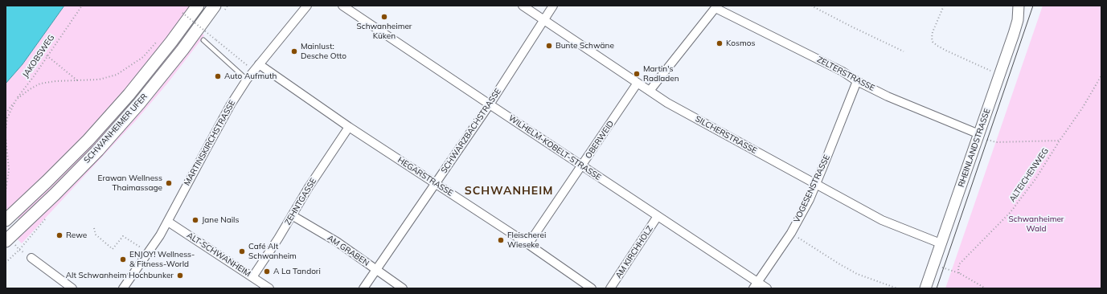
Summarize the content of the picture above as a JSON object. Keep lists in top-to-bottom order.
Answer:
{
  "streets": {
    "main road": ["SCHWANHEIMER UFER"],
    "street": [
      "ZELTERSTRASSE",
      "SCHWARZBACHSTRASSE",
      "SILCHERSTRASSE",
      "OBERWEID",
      "MARTINSKIRCHSTRASSE",
      "WILHELM-KOBELT-STRASSE",
      "RHEINLANDSTRASSE",
      "HEGARSTRASSE",
      "VOGESENSTRASSE",
      "ZEHNTGASSE",
      "AM GRABEN",
      "AM KIRCHHOLZ",
      "ALT-SCHWANHEIM"
    ],
    "path": ["JAKOBSWEG", "ALTEICHENWEG"]
  },
  "crossings": [
    ["ZELTERSTRASSE", "RHEINLANDSTRASSE"],
    ["ZELTERSTRASSE", "VOGESENSTRASSE"],
    ["SCHWARZBACHSTRASSE", "SILCHERSTRASSE"],
    ["SCHWARZBACHSTRASSE", "WILHELM-KOBELT-STRASSE"],
    ["SCHWARZBACHSTRASSE", "HEGARSTRASSE"],
    ["SCHWARZBACHSTRASSE", "AM GRABEN"],
    ["SILCHERSTRASSE", "OBERWEID"],
    ["SILCHERSTRASSE", "RHEINLANDSTRASSE"],
    ["SILCHERSTRASSE", "VOGESENSTRASSE"],
    ["OBERWEID", "WILHELM-KOBELT-STRASSE"],
    ["OBERWEID", "HEGARSTRASSE"],
    ["MARTINSKIRCHSTRASSE", "HEGARSTRASSE"],
    ["MARTINSKIRCHSTRASSE", "ALT-SCHWANHEIM"],
    ["WILHELM-KOBELT-STRASSE", "VOGESENSTRASSE"],
    ["WILHELM-KOBELT-STRASSE", "AM KIRCHHOLZ"],
    ["HEGARSTRASSE", "ZEHNTGASSE"],
    ["ZEHNTGASSE", "AM GRABEN"],
    ["ZEHNTGASSE", "ALT-SCHWANHEIM"]
  ],
  "districts": ["SCHWANHEIM"],
  "parks": ["Schwanheimer Wald"],
  "places": [
    "Schwanheimer Küken",
    "Kosmos",
    "Bunte Schwäne",
    "Mainlust: Desche Otto",
    "Martin's Radladen",
    "Auto Aufmuth",
    "Erawan Wellness Thaimassage",
    "Jane Nails",
    "Rewe",
    "Fleischerei Wieseke",
    "Café Alt Schwanheim",
    "ENJOY! Wellness- & Fitness-World",
    "A La Tandori",
    "Alt Schwanheim Hochbunker"
  ]
}
